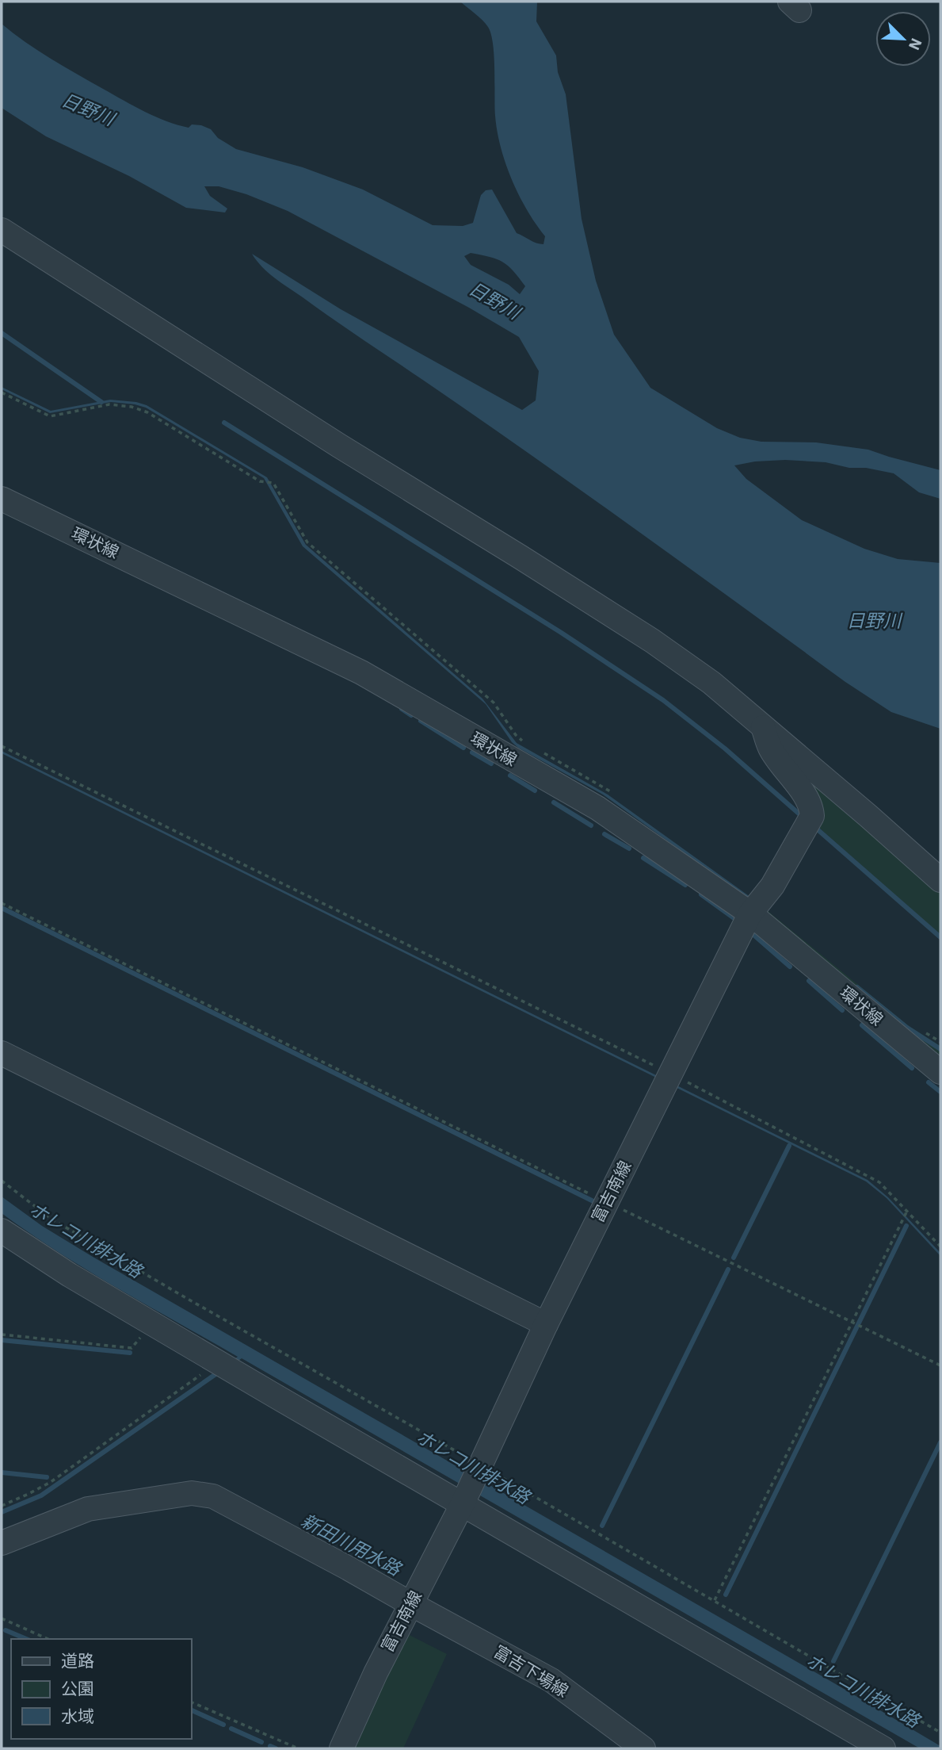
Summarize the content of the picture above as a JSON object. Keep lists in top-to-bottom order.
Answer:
{
  "streets": {
    "street": ["環状線", "富吉南線", "富吉下場線"]
  },
  "crossings": [
    ["環状線", "富吉南線"],
    ["富吉南線", "富吉下場線"]
  ],
  "water": ["日野川", "ホレコ川排水路", "新田川用水路"],
  "legend": ["道路", "公園", "水域"],
  "north": "bottom right"
}
